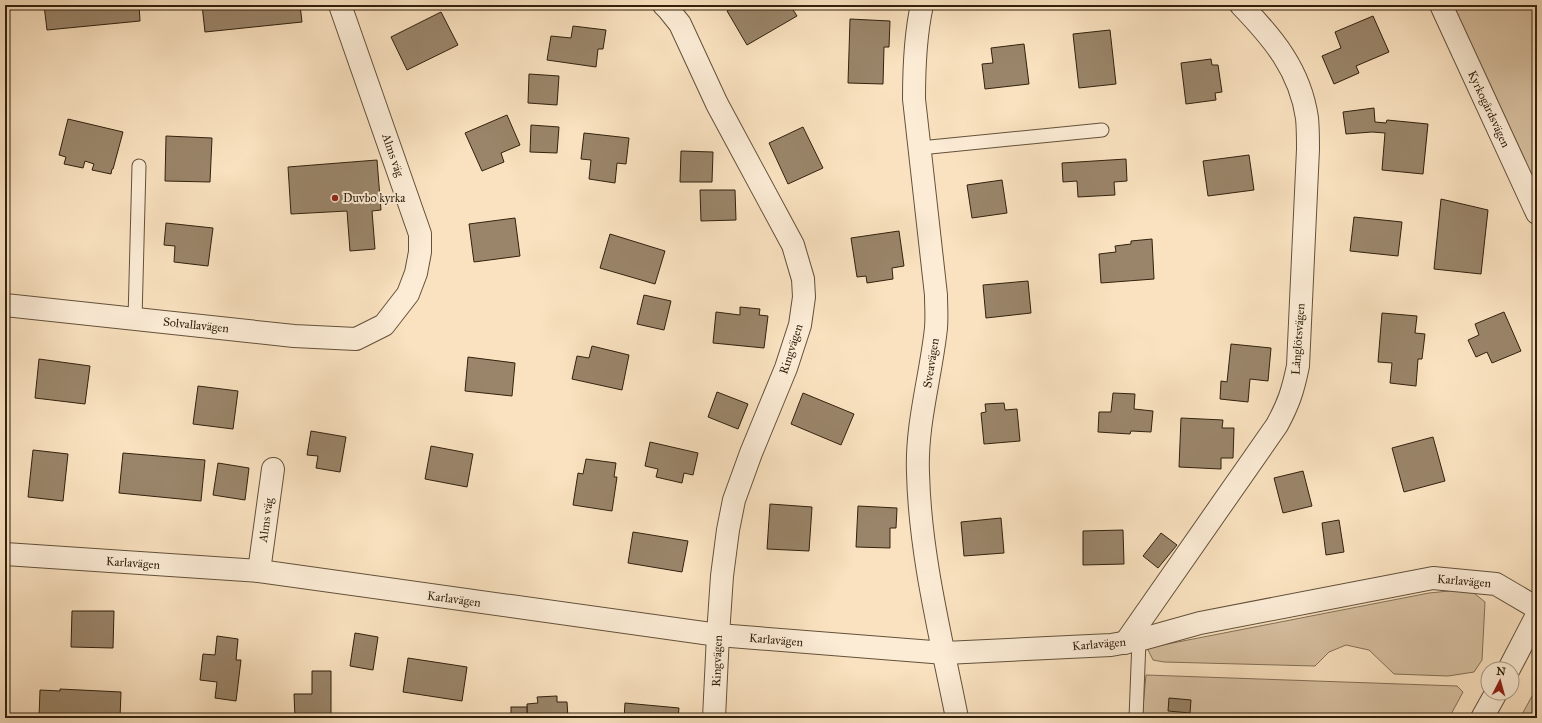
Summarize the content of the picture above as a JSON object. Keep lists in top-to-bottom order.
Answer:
{
  "streets": {
    "street": [
      "Kyrkogårdsvägen",
      "Alms väg",
      "Solvallavägen",
      "Långlötsvägen",
      "Ringvägen",
      "Sveavägen",
      "Karlavägen"
    ]
  },
  "crossings": [
    ["Alms väg", "Solvallavägen"],
    ["Alms väg", "Karlavägen"],
    ["Långlötsvägen", "Karlavägen"],
    ["Ringvägen", "Karlavägen"],
    ["Sveavägen", "Karlavägen"]
  ],
  "places": ["Duvbo kyrka"],
  "north": "top"
}
